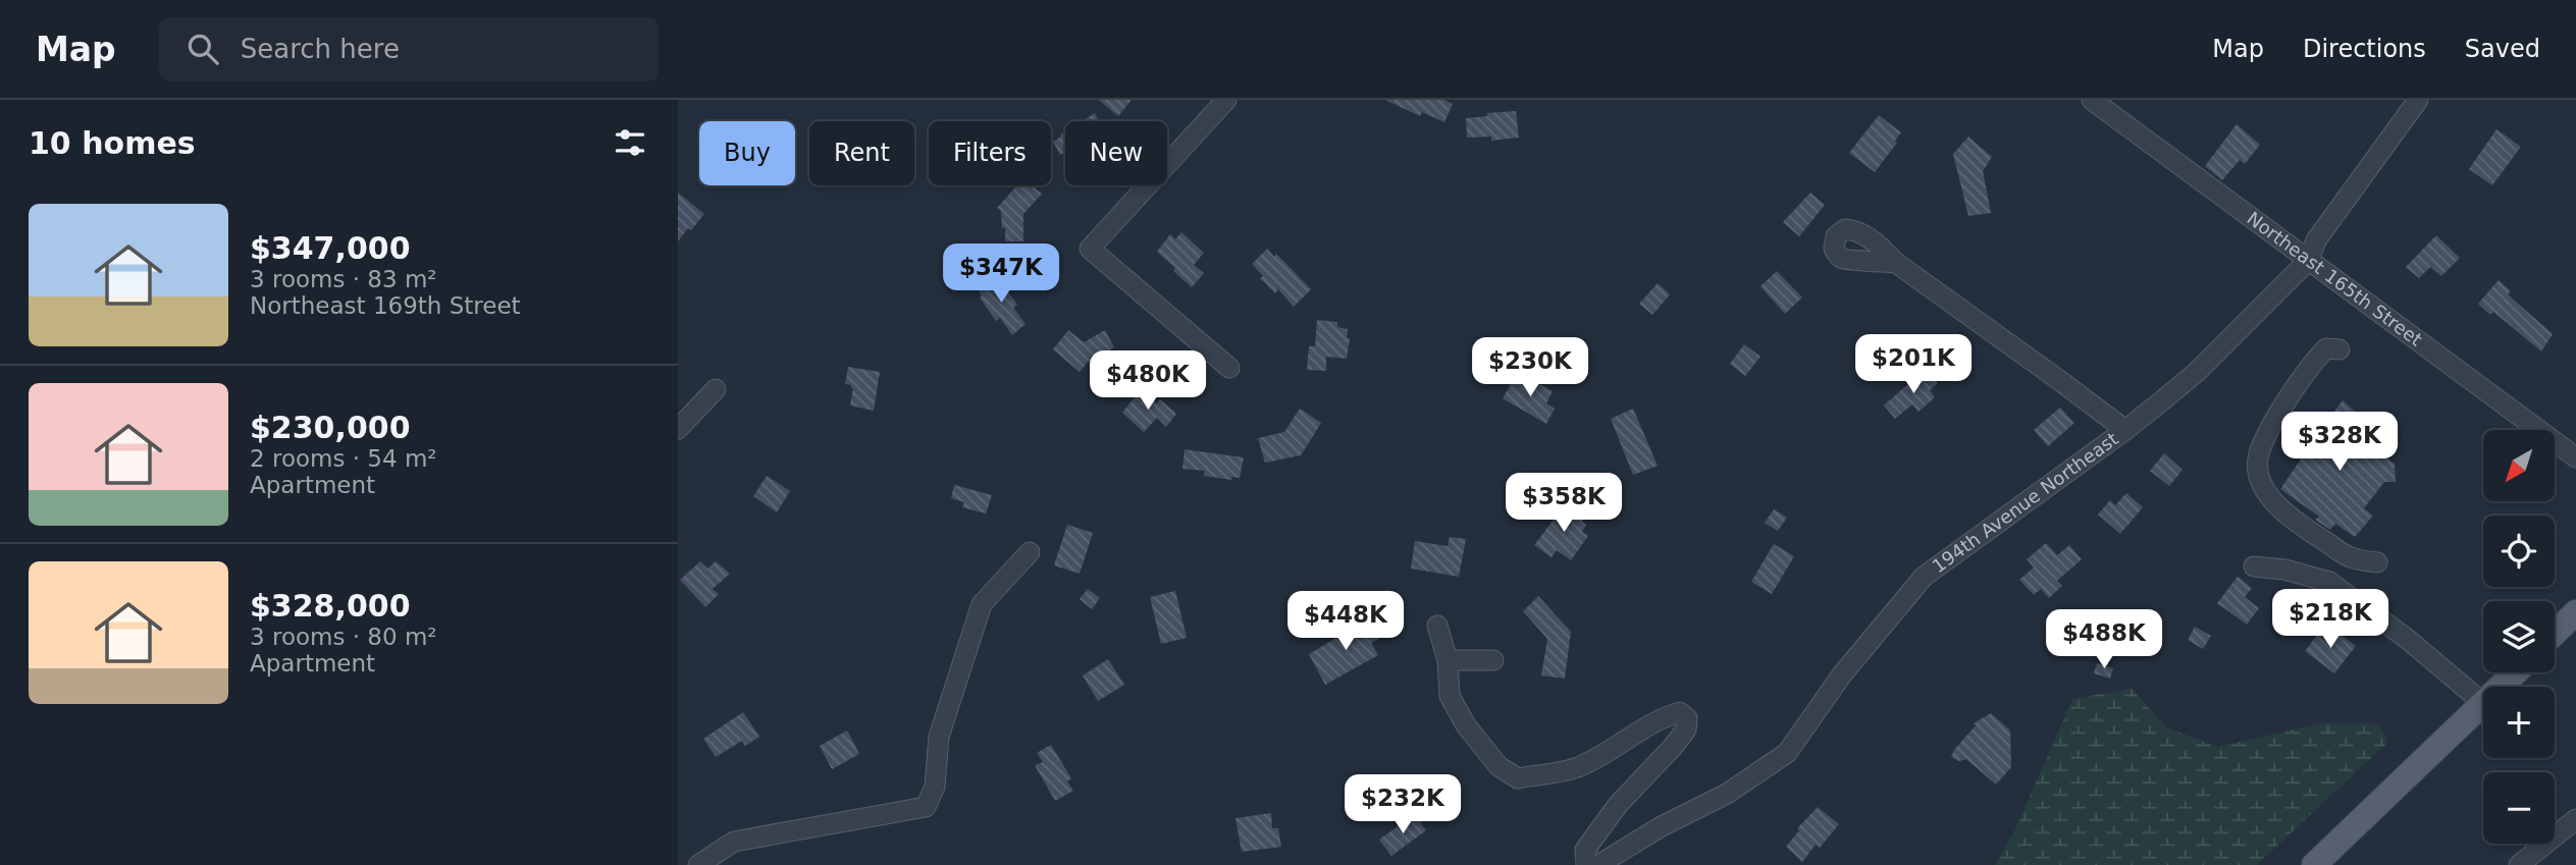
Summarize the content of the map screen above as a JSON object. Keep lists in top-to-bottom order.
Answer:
{
  "streets": {
    "street": ["Northeast 165th Street", "194th Avenue Northeast"]
  },
  "crossings": [
    ["Northeast 165th Street", "194th Avenue Northeast"]
  ],
  "north": "bottom left",
  "page": {
    "header": "Map",
    "search": "Search here",
    "nav": ["Map", "Directions", "Saved"],
    "heading": "10 homes",
    "chip": [
      "Buy",
      "Rent",
      "Filters",
      "New"
    ],
    "list": [
      {
        "name": "$347,000",
        "note": "3 rooms · 83 m² · Northeast 169th Street"
      },
      {
        "name": "$230,000",
        "note": "2 rooms · 54 m² · Apartment"
      },
      {
        "name": "$328,000",
        "note": "3 rooms · 80 m² · Apartment"
      }
    ],
    "price": [
      "$347K",
      "$201K",
      "$230K",
      "$480K",
      "$328K",
      "$358K",
      "$218K",
      "$448K",
      "$488K",
      "$232K"
    ],
    "map_buttons": ["+", "−"]
  }
}
